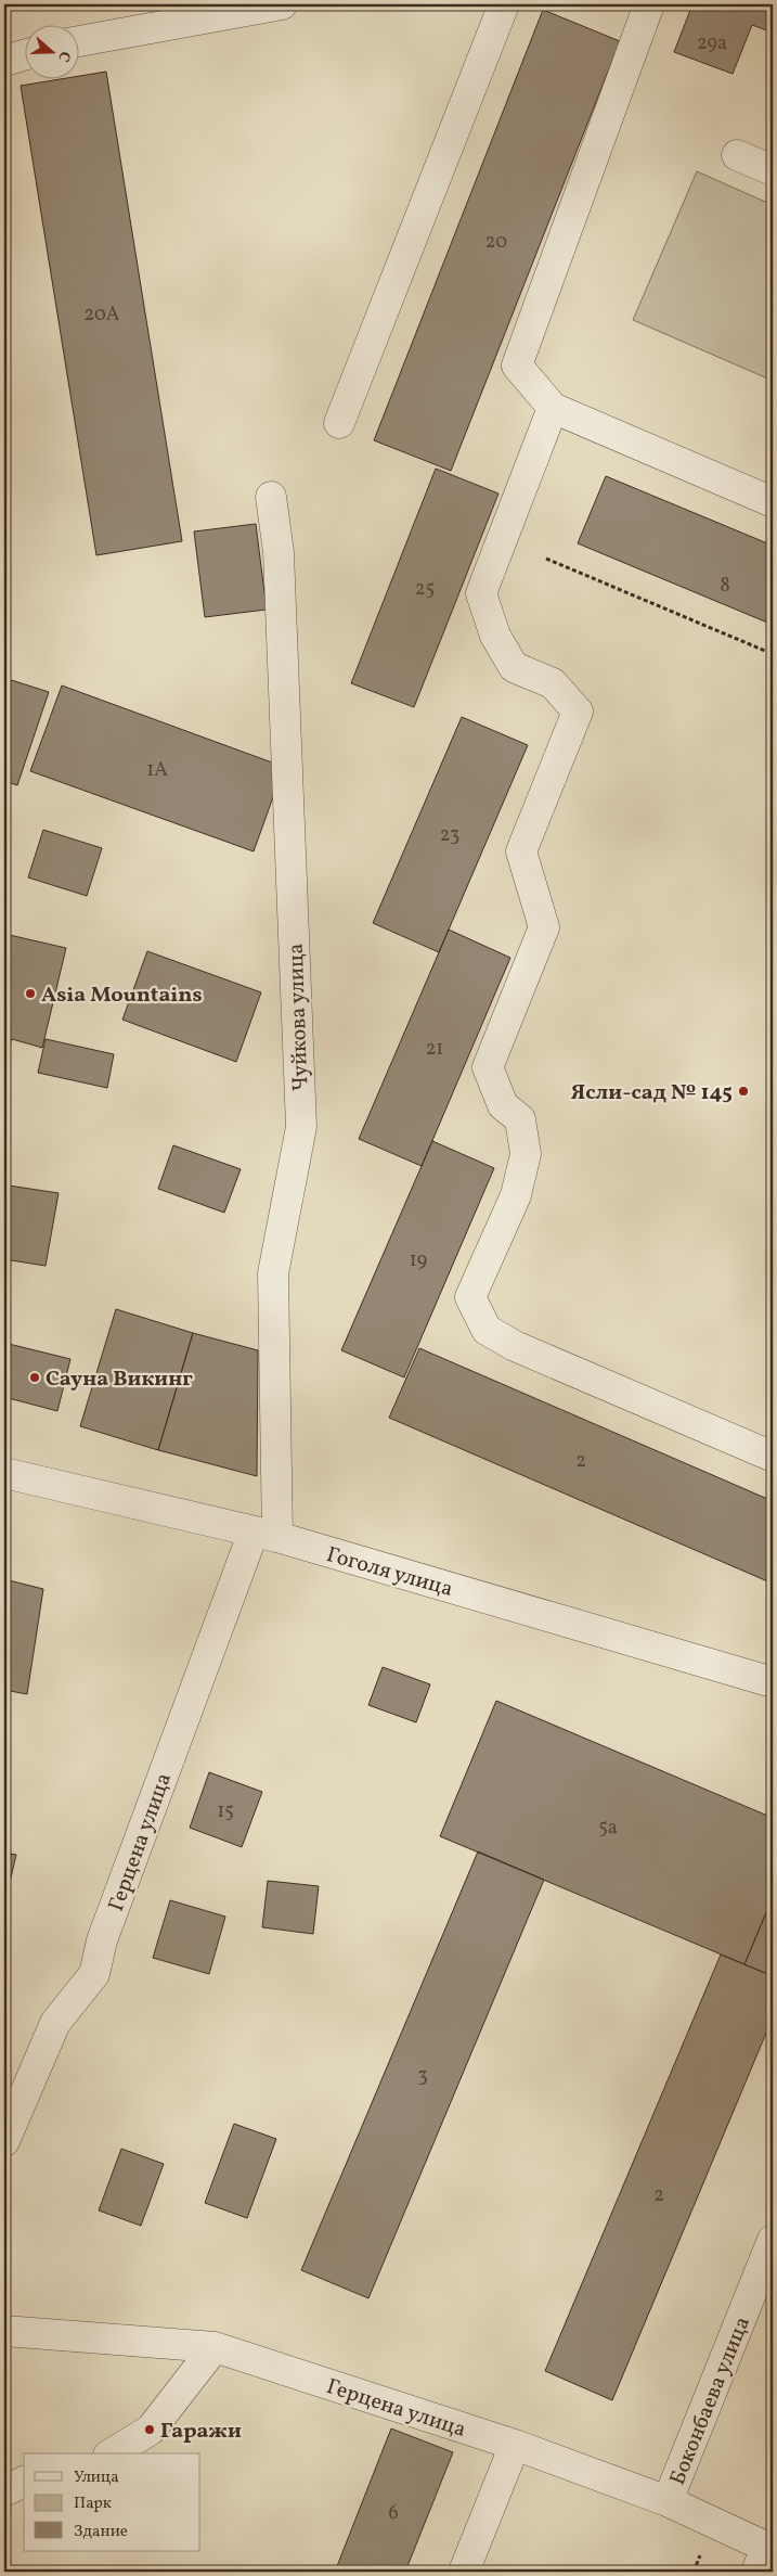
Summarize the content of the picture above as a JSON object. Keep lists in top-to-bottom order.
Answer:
{
  "streets": {
    "street": [
      "Чуйкова улица",
      "Гоголя улица",
      "Герцена улица",
      "Боконбаева улица"
    ]
  },
  "crossings": [
    ["Чуйкова улица", "Гоголя улица"],
    ["Чуйкова улица", "Герцена улица"],
    ["Гоголя улица", "Герцена улица"],
    ["Герцена улица", "Боконбаева улица"]
  ],
  "places": [
    "Asia Mountains",
    "Ясли-сад № 145",
    "Сауна Викинг",
    "Гаражи"
  ],
  "house_numbers": [
    "29а",
    "20",
    "20А",
    "8",
    "25",
    "1А",
    "23",
    "21",
    "19",
    "2",
    "15",
    "5а",
    "3",
    "2",
    "6"
  ],
  "legend": ["Улица", "Парк", "Здание"],
  "north": "right"
}
